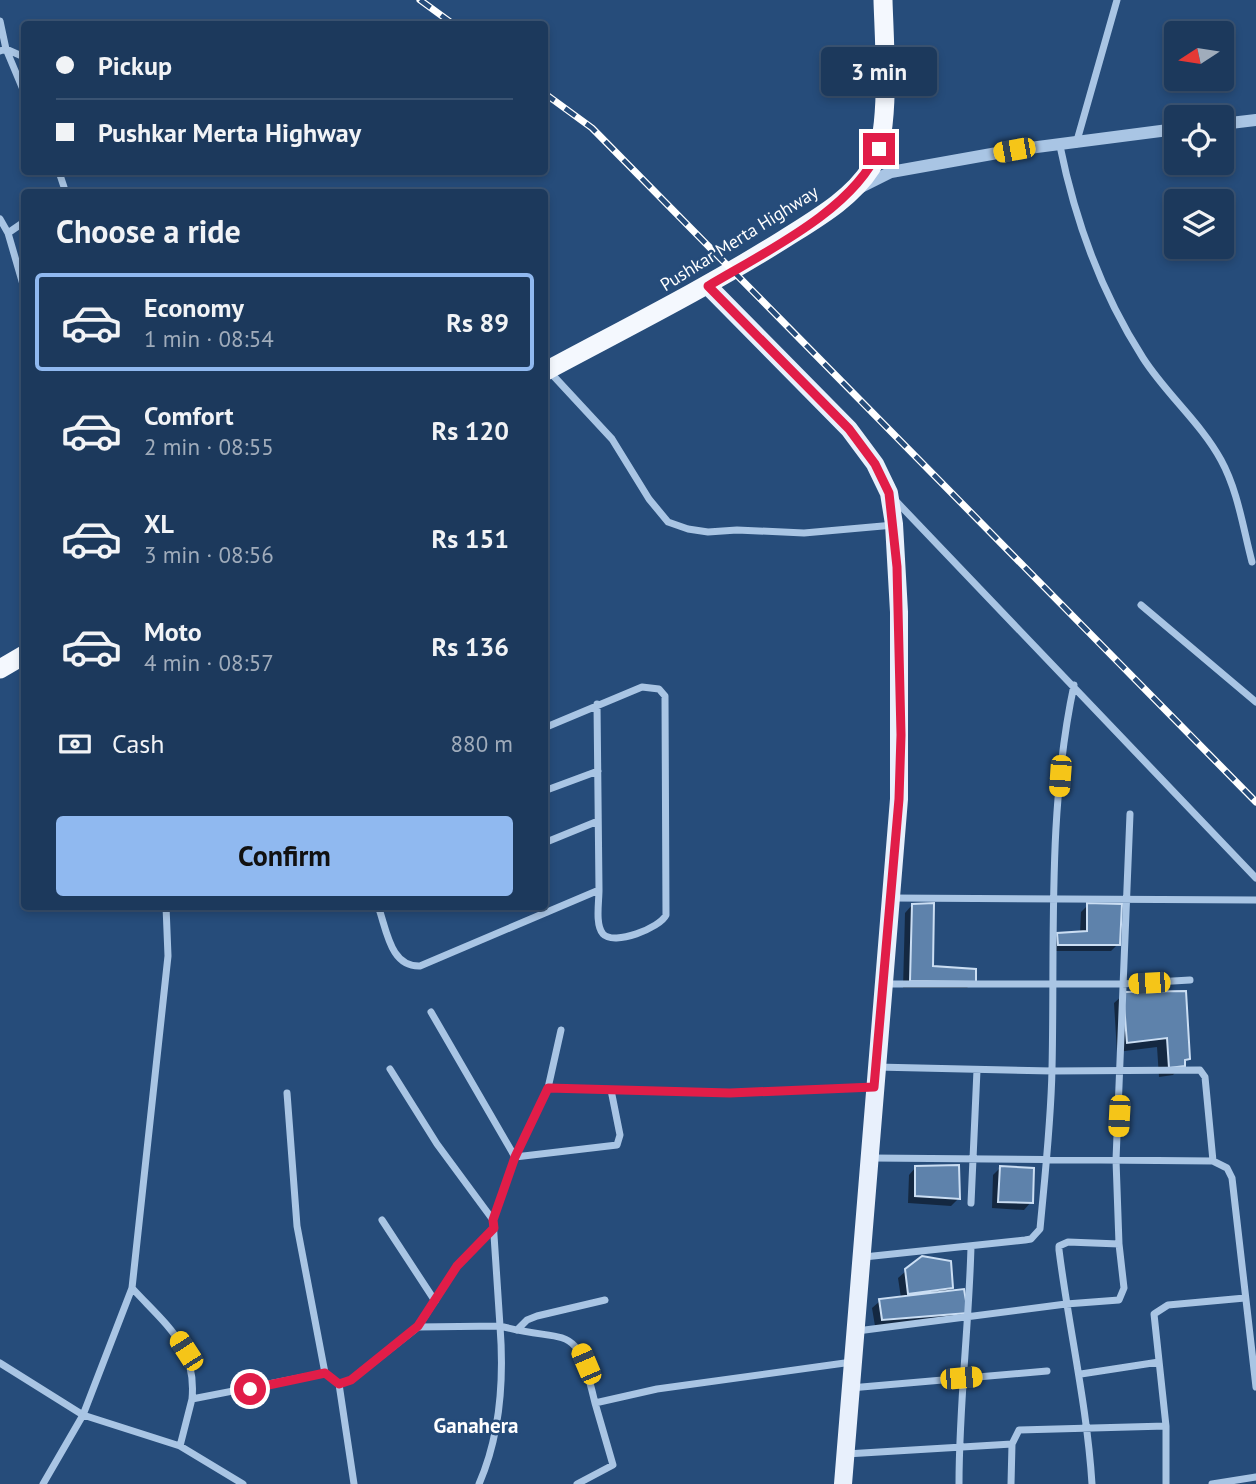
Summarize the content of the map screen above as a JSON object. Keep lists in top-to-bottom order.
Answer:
{
  "streets": {
    "highway": ["Pushkar Merta Highway"]
  },
  "districts": ["Ganahera"],
  "north": "left",
  "page": {
    "banner": ["Pickup", "Pushkar Merta Highway"],
    "bubble": "3 min",
    "heading": "Choose a ride",
    "list": [
      {
        "name": "Economy",
        "note": "1 min · 08:54",
        "value": "Rs 89"
      },
      {
        "name": "Comfort",
        "note": "2 min · 08:55",
        "value": "Rs 120"
      },
      {
        "name": "XL",
        "note": "3 min · 08:56",
        "value": "Rs 151"
      },
      {
        "name": "Moto",
        "note": "4 min · 08:57",
        "value": "Rs 136"
      }
    ],
    "pay": ["Cash", "880 m"],
    "buttons": "Confirm"
  }
}
